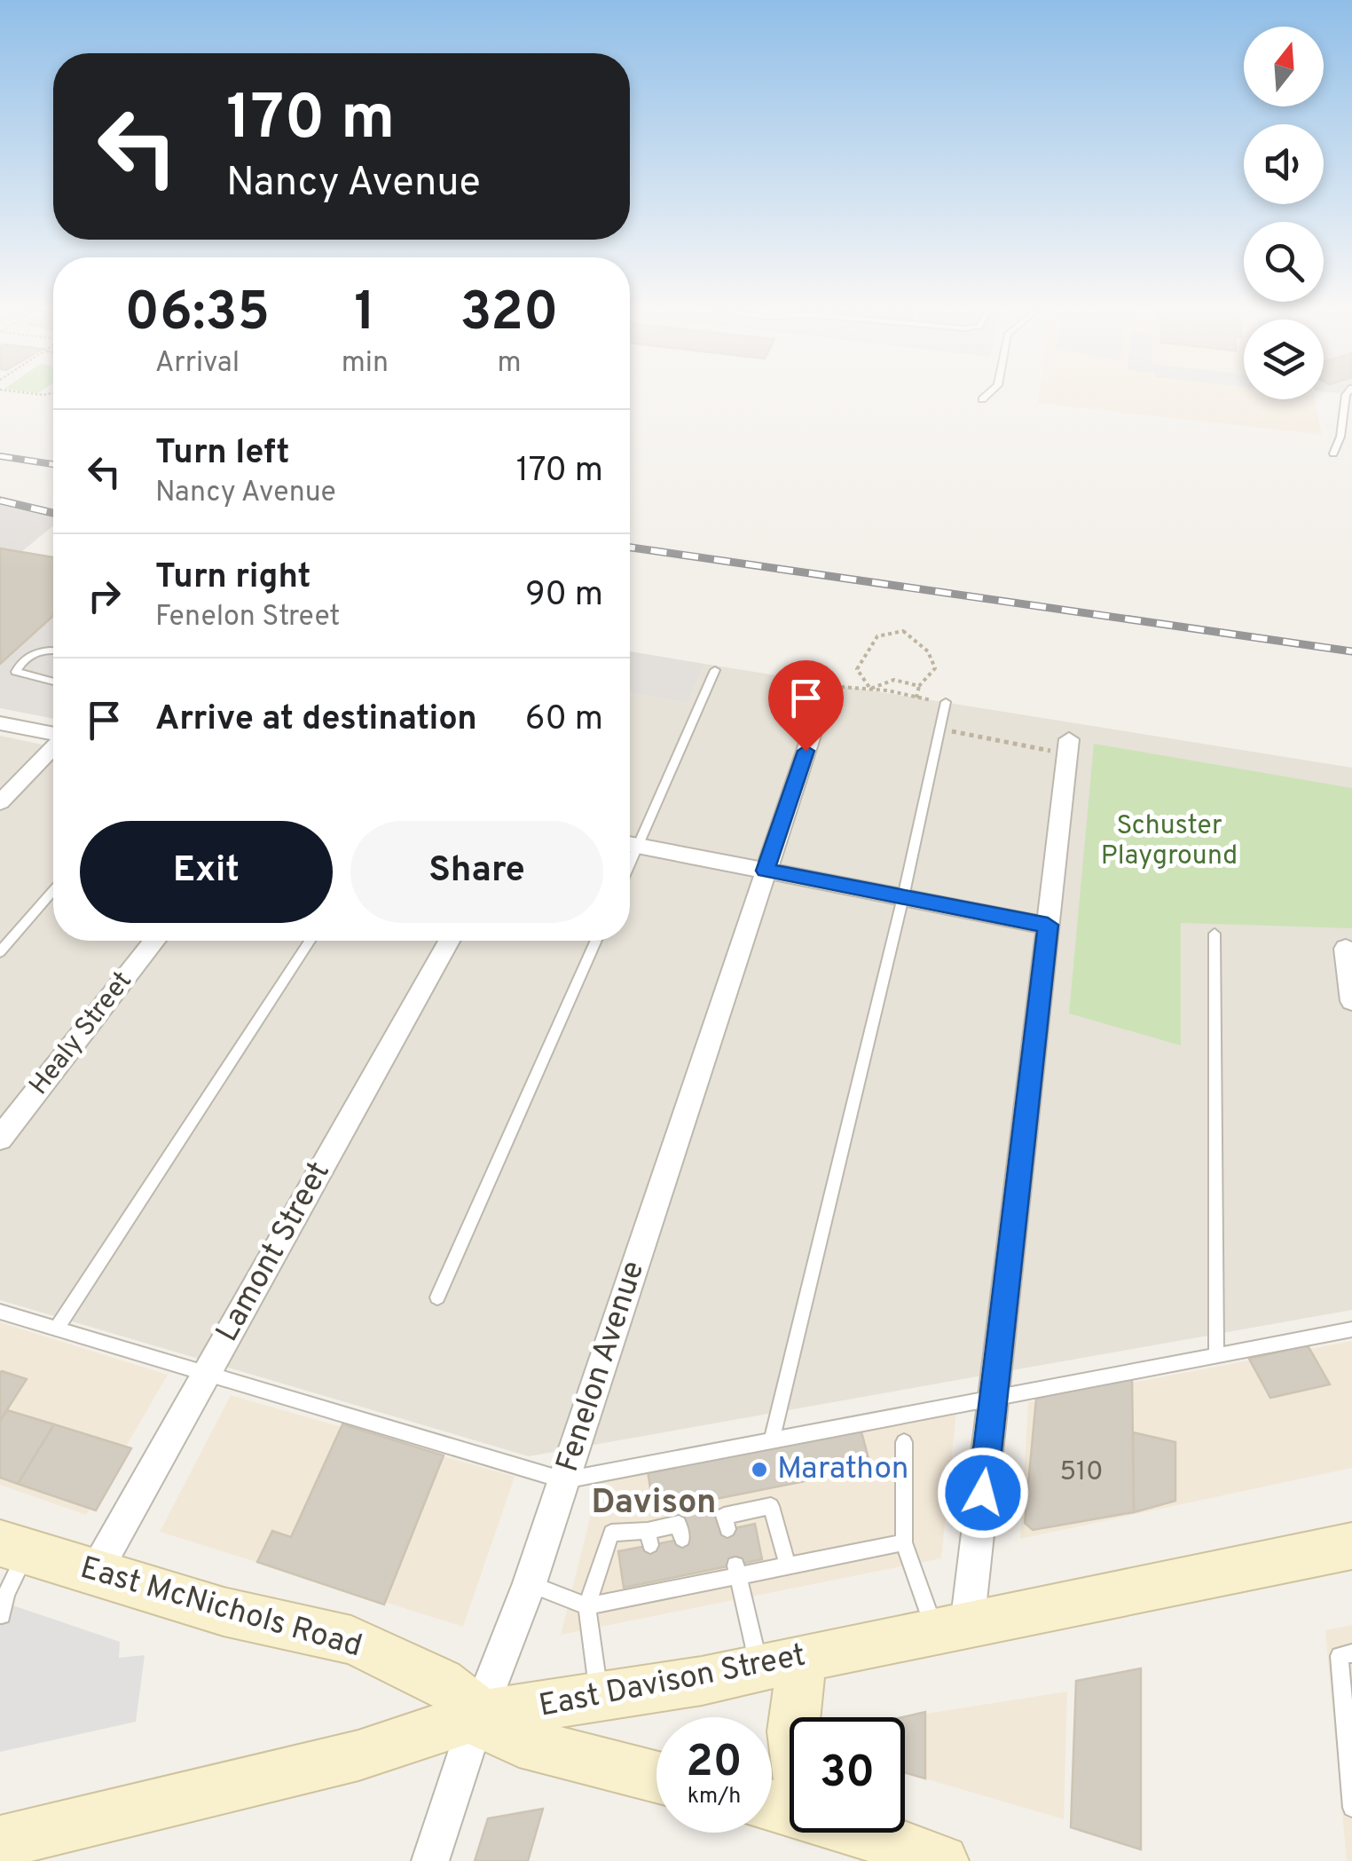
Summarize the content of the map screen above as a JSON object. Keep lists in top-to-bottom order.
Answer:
{
  "streets": {
    "main road": ["East McNichols Road", "East Davison Street"],
    "street": ["Healy Street", "Lamont Street", "Fenelon Avenue"]
  },
  "crossings": [
    ["Lamont Street", "East McNichols Road"],
    ["Fenelon Avenue", "East McNichols Road"],
    ["Fenelon Avenue", "East Davison Street"],
    ["East McNichols Road", "East Davison Street"]
  ],
  "districts": ["Davison"],
  "parks": ["Schuster Playground"],
  "places": ["Marathon"],
  "house_numbers": ["510"],
  "north": "top",
  "page": {
    "turn": ["170 m", "Nancy Avenue"],
    "eta": [
      "06:35",
      "Arrival",
      "1",
      "min",
      "320",
      "m"
    ],
    "list": [
      {
        "name": "Turn left",
        "note": "Nancy Avenue",
        "value": "170 m"
      },
      {
        "name": "Turn right",
        "note": "Fenelon Street",
        "value": "90 m"
      },
      {
        "name": "Arrive at destination",
        "value": "60 m"
      }
    ],
    "buttons": ["Exit", "Share"],
    "speed": "20 km/h",
    "limit": "30"
  }
}
